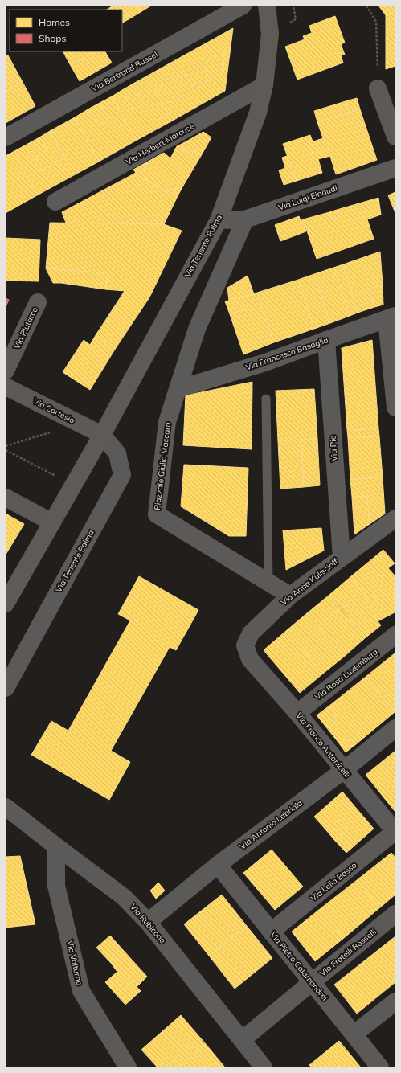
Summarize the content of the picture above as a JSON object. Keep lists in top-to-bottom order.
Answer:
{
  "streets": {
    "main road": ["Via Tenente Palma"],
    "street": [
      "Via Bertrand Russel",
      "Via Herbert Marcuse",
      "Via Luigi Einaudi",
      "Via Plutarco",
      "Via Francesco Basaglia",
      "Via Cartesio",
      "Via Pie",
      "Piazzale Giulio Maccaro",
      "Via Anna Kuliscioff",
      "Via Rosa Luxemburg",
      "Via Franco Antonicelli",
      "Via Antonio Labriola",
      "Via Lelio Basso",
      "Via Rubicone",
      "Via Fratelli Rosselli",
      "Via Volturno",
      "Via Pietro Calamandrei"
    ]
  },
  "crossings": [
    ["Via Herbert Marcuse", "Via Tenente Palma"],
    ["Via Luigi Einaudi", "Via Tenente Palma"],
    ["Via Luigi Einaudi", "Piazzale Giulio Maccaro"],
    ["Via Tenente Palma", "Via Cartesio"],
    ["Via Francesco Basaglia", "Via Pie"],
    ["Via Francesco Basaglia", "Piazzale Giulio Maccaro"],
    ["Via Pie", "Via Anna Kuliscioff"],
    ["Piazzale Giulio Maccaro", "Via Anna Kuliscioff"],
    ["Via Anna Kuliscioff", "Via Franco Antonicelli"],
    ["Via Rosa Luxemburg", "Via Franco Antonicelli"],
    ["Via Franco Antonicelli", "Via Antonio Labriola"],
    ["Via Franco Antonicelli", "Via Lelio Basso"],
    ["Via Antonio Labriola", "Via Rubicone"],
    ["Via Antonio Labriola", "Via Pietro Calamandrei"],
    ["Via Lelio Basso", "Via Pietro Calamandrei"],
    ["Via Rubicone", "Via Fratelli Rosselli"],
    ["Via Rubicone", "Via Volturno"],
    ["Via Fratelli Rosselli", "Via Pietro Calamandrei"]
  ],
  "legend": ["Homes", "Shops"]
}
